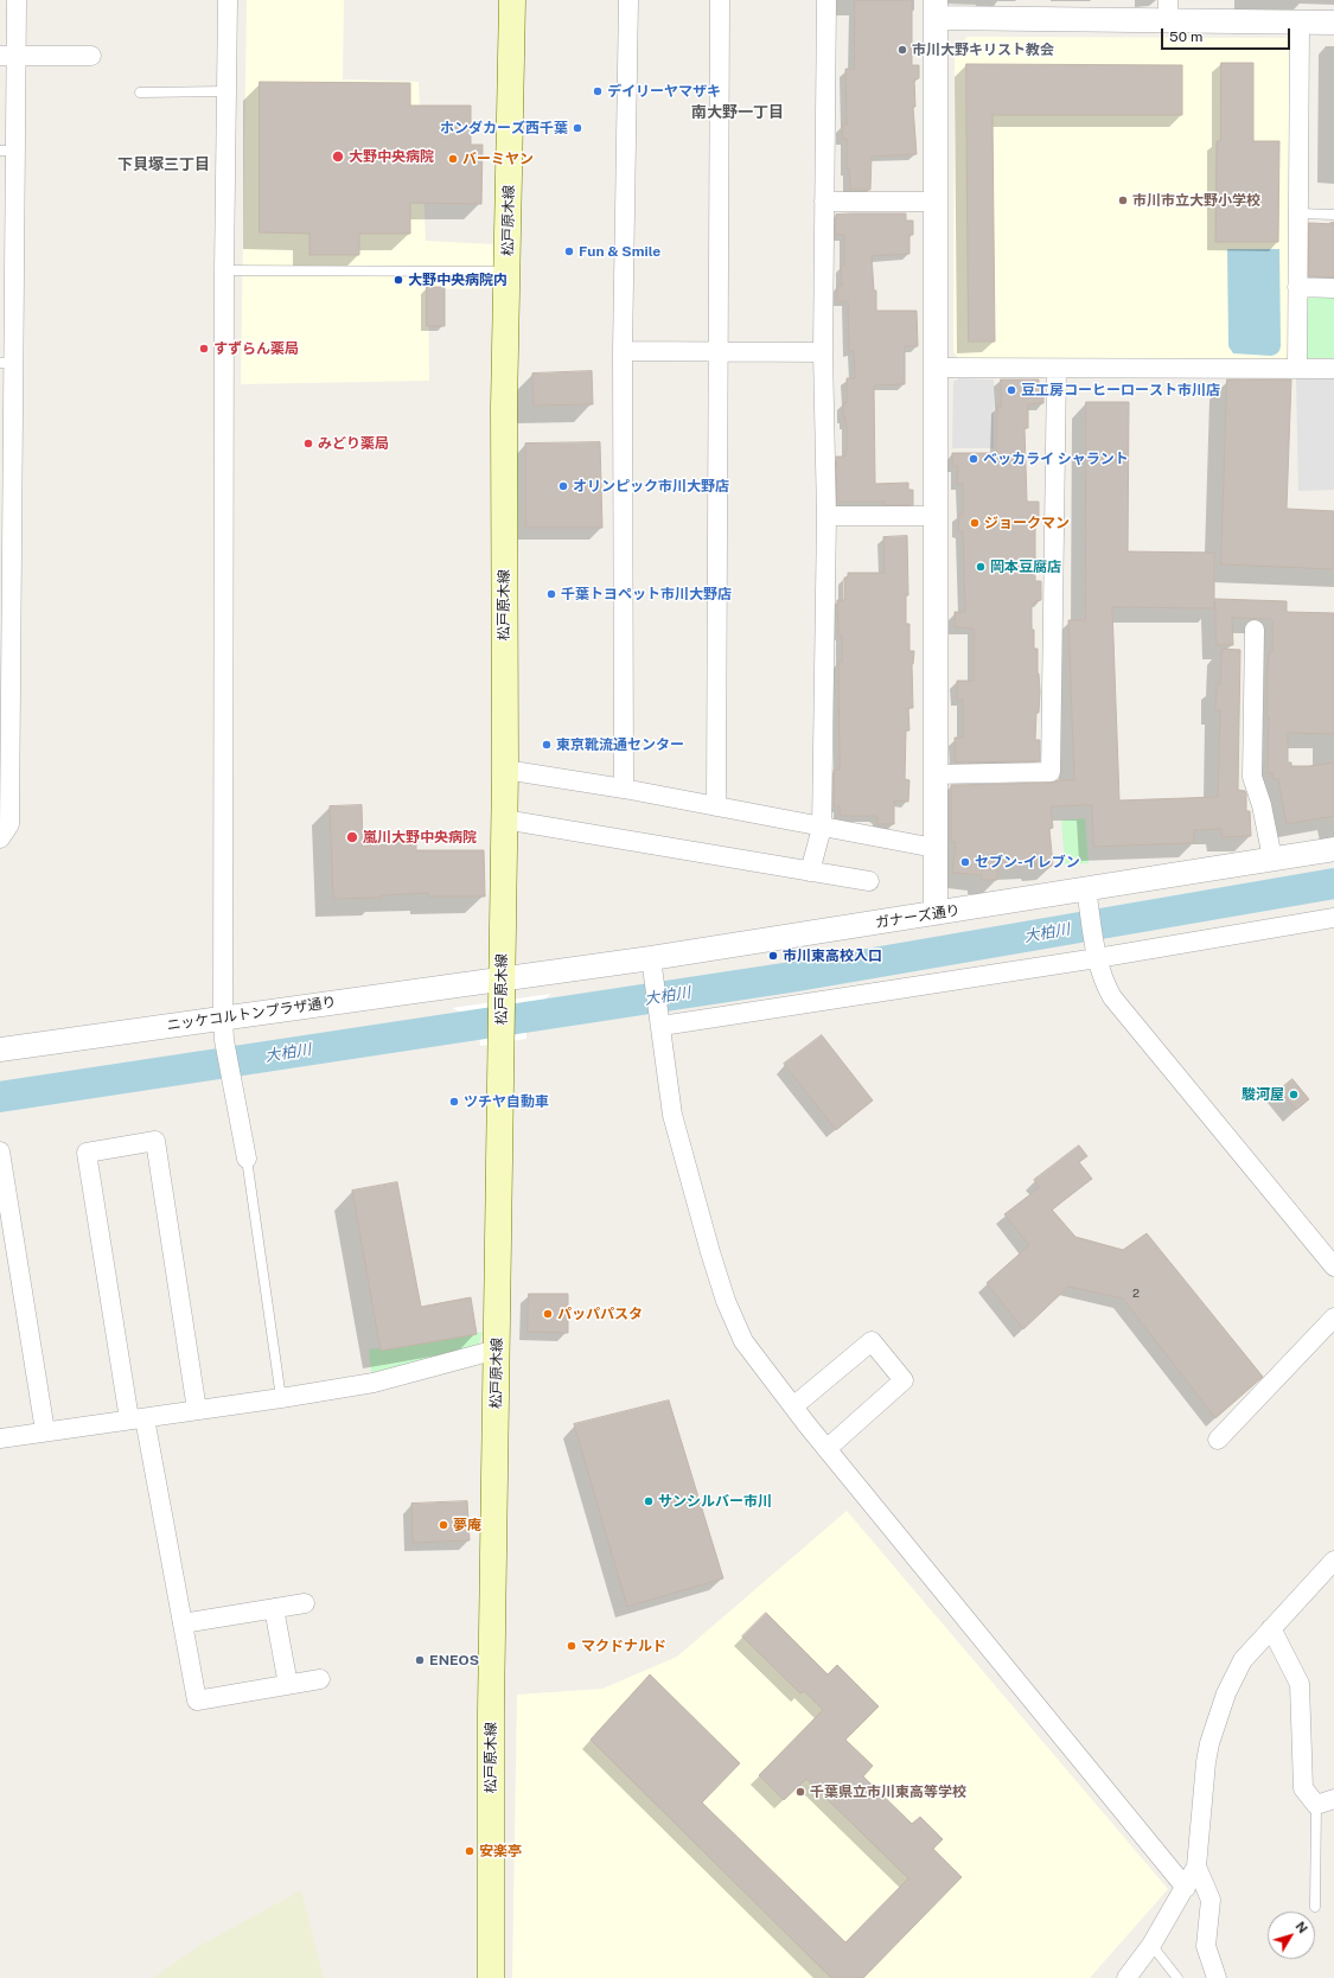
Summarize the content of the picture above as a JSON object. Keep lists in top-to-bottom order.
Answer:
{
  "streets": {
    "main road": ["松戸原木線"],
    "street": ["ガナーズ通り", "ニッケコルトンプラザ通り"]
  },
  "crossings": [
    ["松戸原木線", "ガナーズ通り"],
    ["松戸原木線", "ニッケコルトンプラザ通り"],
    ["ガナーズ通り", "ニッケコルトンプラザ通り"]
  ],
  "districts": ["南大野一丁目", "下貝塚三丁目"],
  "water": ["大柏川"],
  "places": [
    "市川大野キリスト教会",
    "デイリーヤマザキ",
    "ホンダカーズ西千葉",
    "大野中央病院",
    "バーミヤン",
    "市川市立大野小学校",
    "Fun & Smile",
    "大野中央病院内",
    "すずらん薬局",
    "豆工房コーヒーロースト市川店",
    "みどり薬局",
    "ベッカライ シャラント",
    "オリンピック市川大野店",
    "ジョークマン",
    "岡本豆腐店",
    "千葉トヨペット市川大野店",
    "東京靴流通センター",
    "嵐川大野中央病院",
    "セブン-イレブン",
    "市川東高校入口",
    "駿河屋",
    "ツチヤ自動車",
    "パッパパスタ",
    "サンシルバー市川",
    "夢庵",
    "マクドナルド",
    "ENEOS",
    "千葉県立市川東高等学校",
    "安楽亭"
  ],
  "house_numbers": ["2"],
  "scale_bar": "50 m",
  "north": "top right"
}
